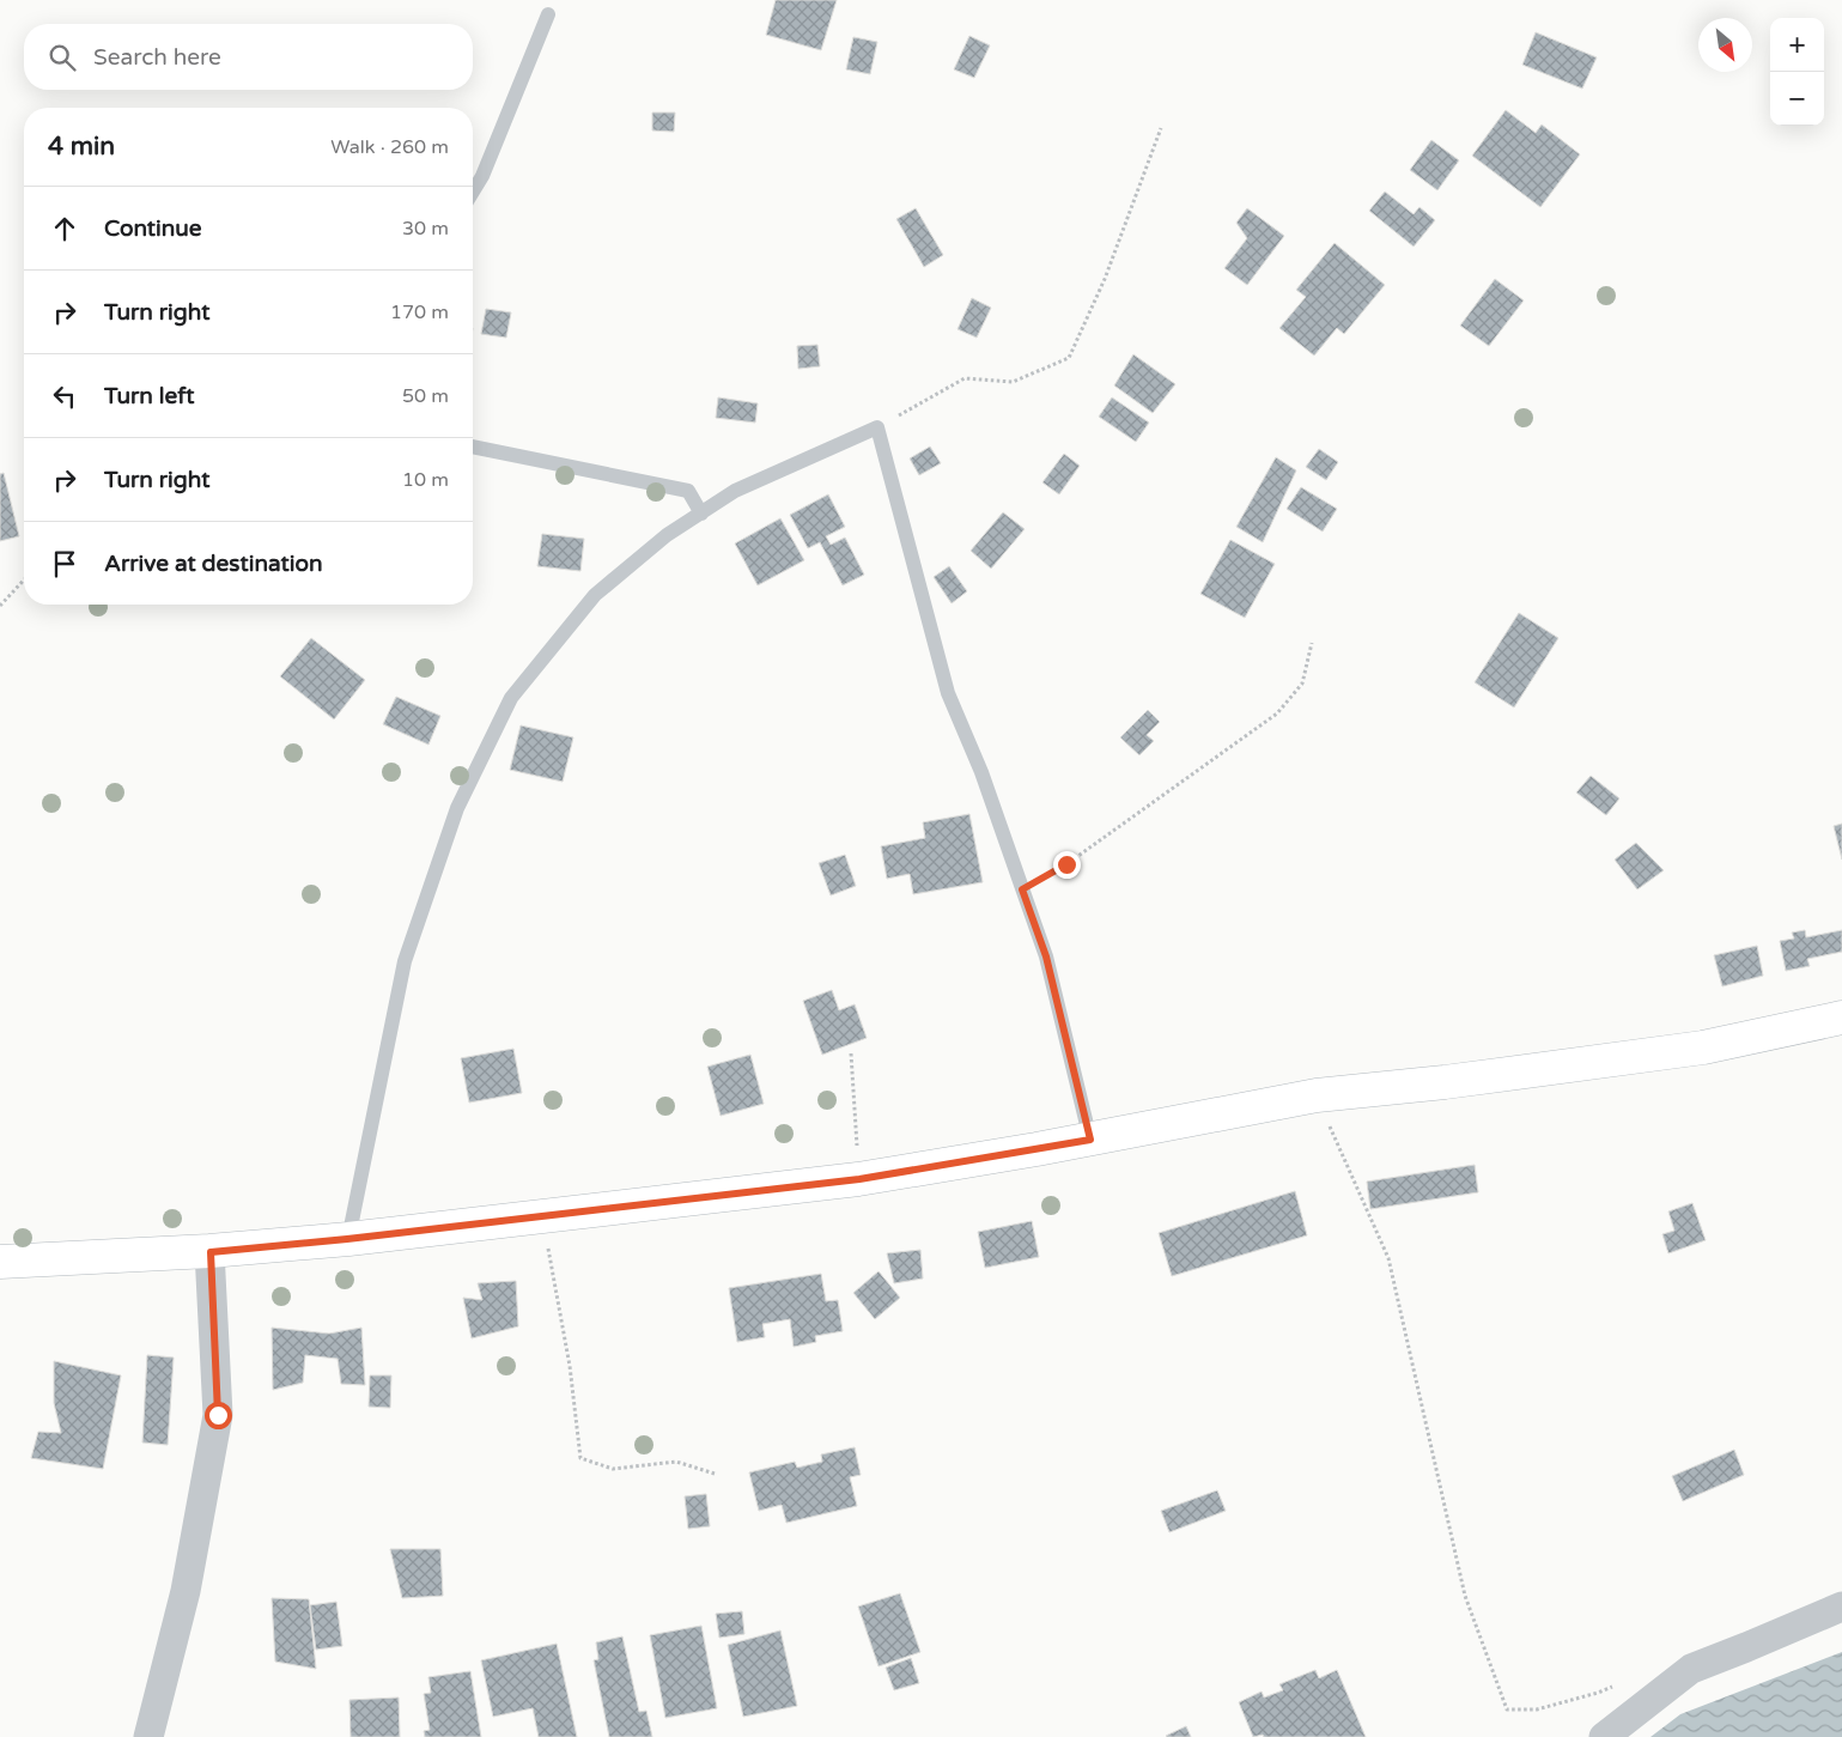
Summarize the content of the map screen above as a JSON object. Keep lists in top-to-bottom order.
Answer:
{
  "north": "bottom right",
  "page": {
    "map_buttons": ["+", "−"],
    "search": "Search here",
    "heading": ["4 min", "Walk · 260 m"],
    "list": [
      ["Continue", "30 m"],
      ["Turn right", "170 m"],
      ["Turn left", "50 m"],
      ["Turn right", "10 m"],
      "Arrive at destination"
    ]
  }
}
